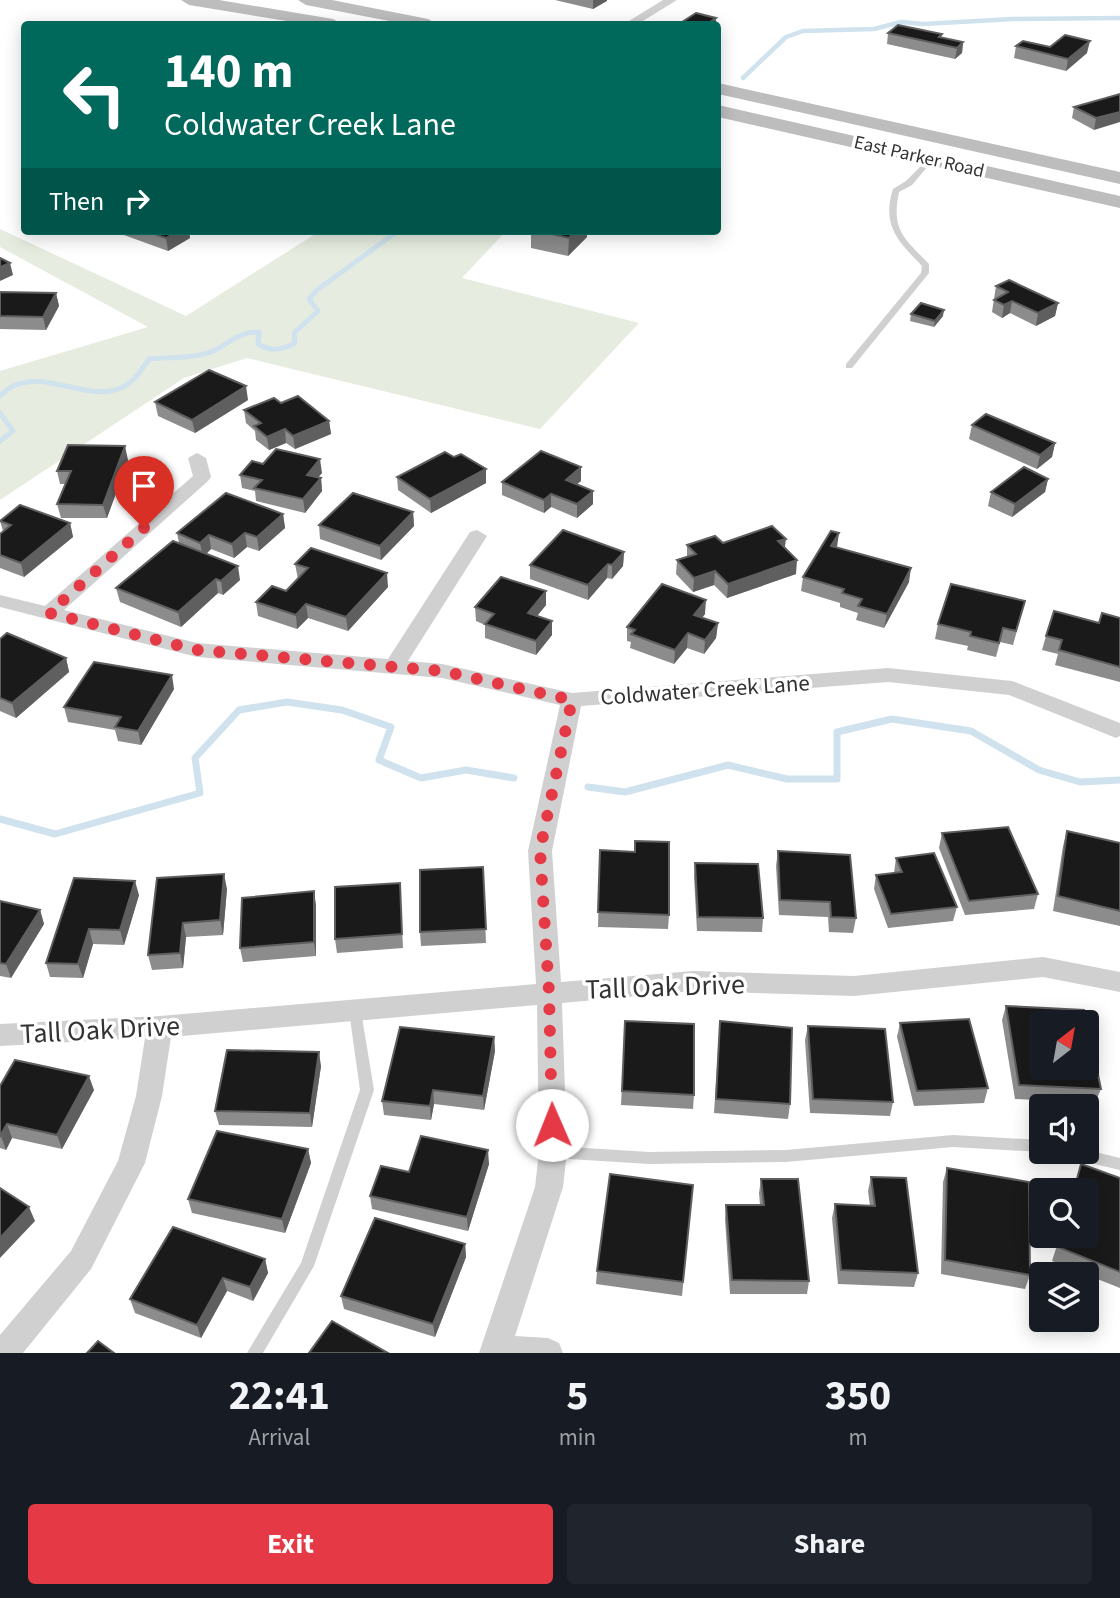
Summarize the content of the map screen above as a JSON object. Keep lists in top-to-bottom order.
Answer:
{
  "streets": {
    "main road": ["East Parker Road"],
    "street": ["Coldwater Creek Lane", "Tall Oak Drive"]
  },
  "north": "top right",
  "page": {
    "turn": ["140 m", "Coldwater Creek Lane"],
    "then": "Then",
    "eta": [
      "22:41",
      "Arrival",
      "5",
      "min",
      "350",
      "m"
    ],
    "buttons": ["Exit", "Share"]
  }
}
